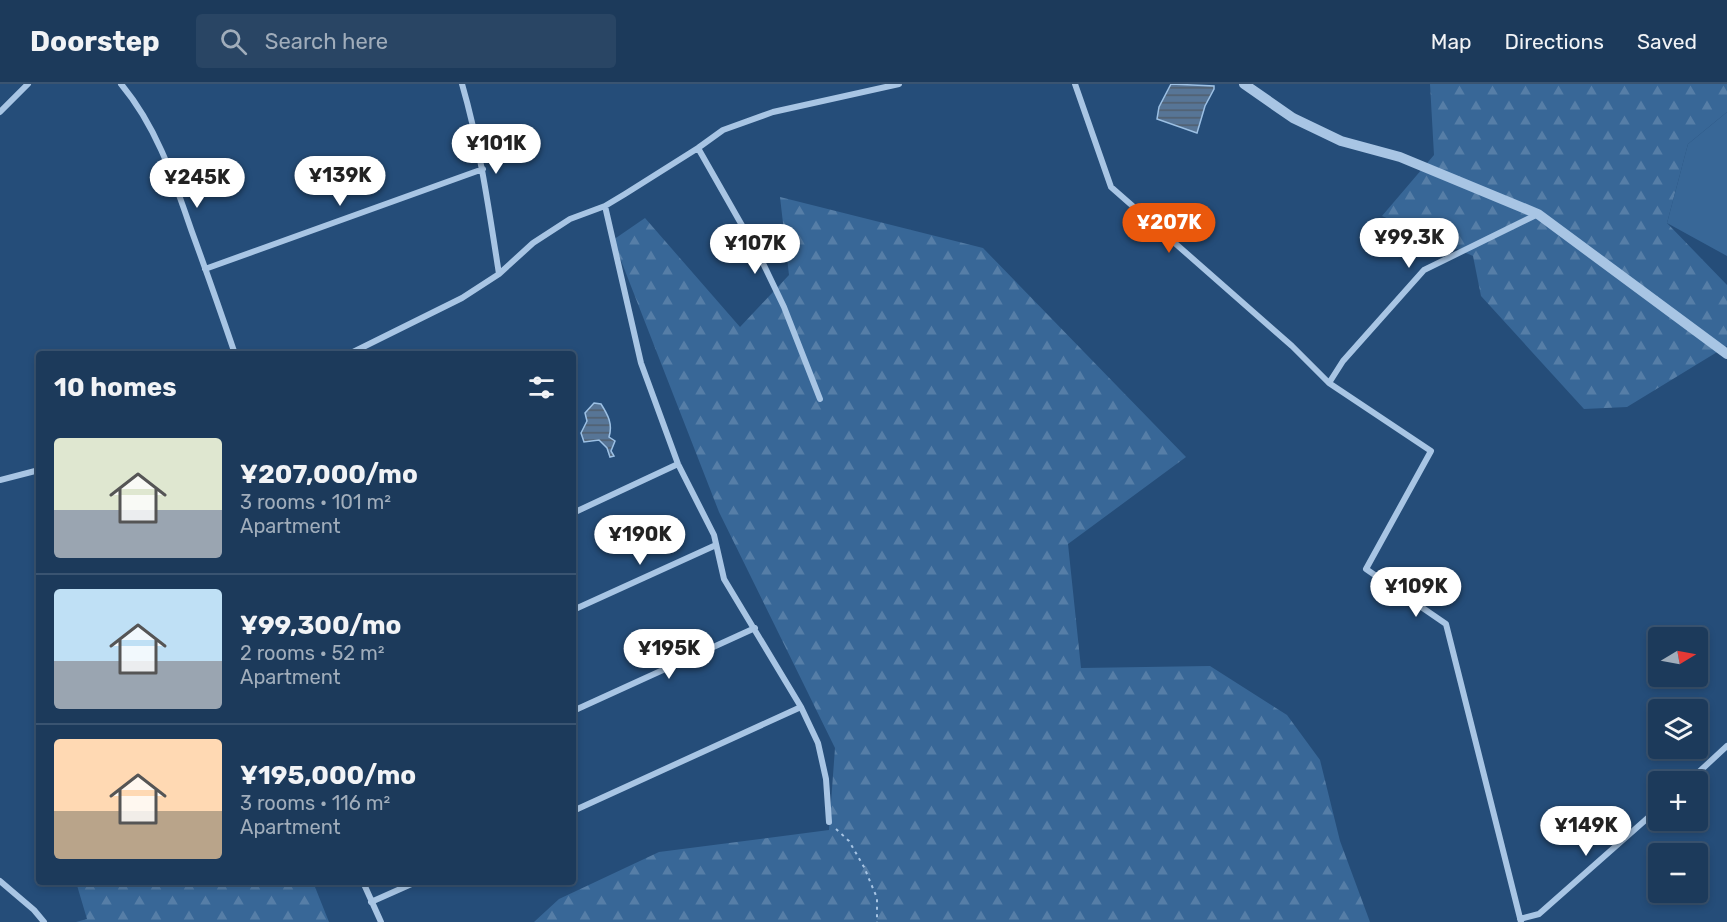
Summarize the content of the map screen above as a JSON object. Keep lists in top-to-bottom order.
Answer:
{
  "north": "right",
  "page": {
    "header": "Doorstep",
    "search": "Search here",
    "nav": ["Map", "Directions", "Saved"],
    "price": [
      "¥101K",
      "¥139K",
      "¥245K",
      "¥207K",
      "¥99.3K",
      "¥107K",
      "¥190K",
      "¥109K",
      "¥195K",
      "¥149K"
    ],
    "heading": "10 homes",
    "list": [
      {
        "name": "¥207,000/mo",
        "note": "3 rooms · 101 m² · Apartment"
      },
      {
        "name": "¥99,300/mo",
        "note": "2 rooms · 52 m² · Apartment"
      },
      {
        "name": "¥195,000/mo",
        "note": "3 rooms · 116 m² · Apartment"
      }
    ],
    "map_buttons": ["+", "−"]
  }
}
